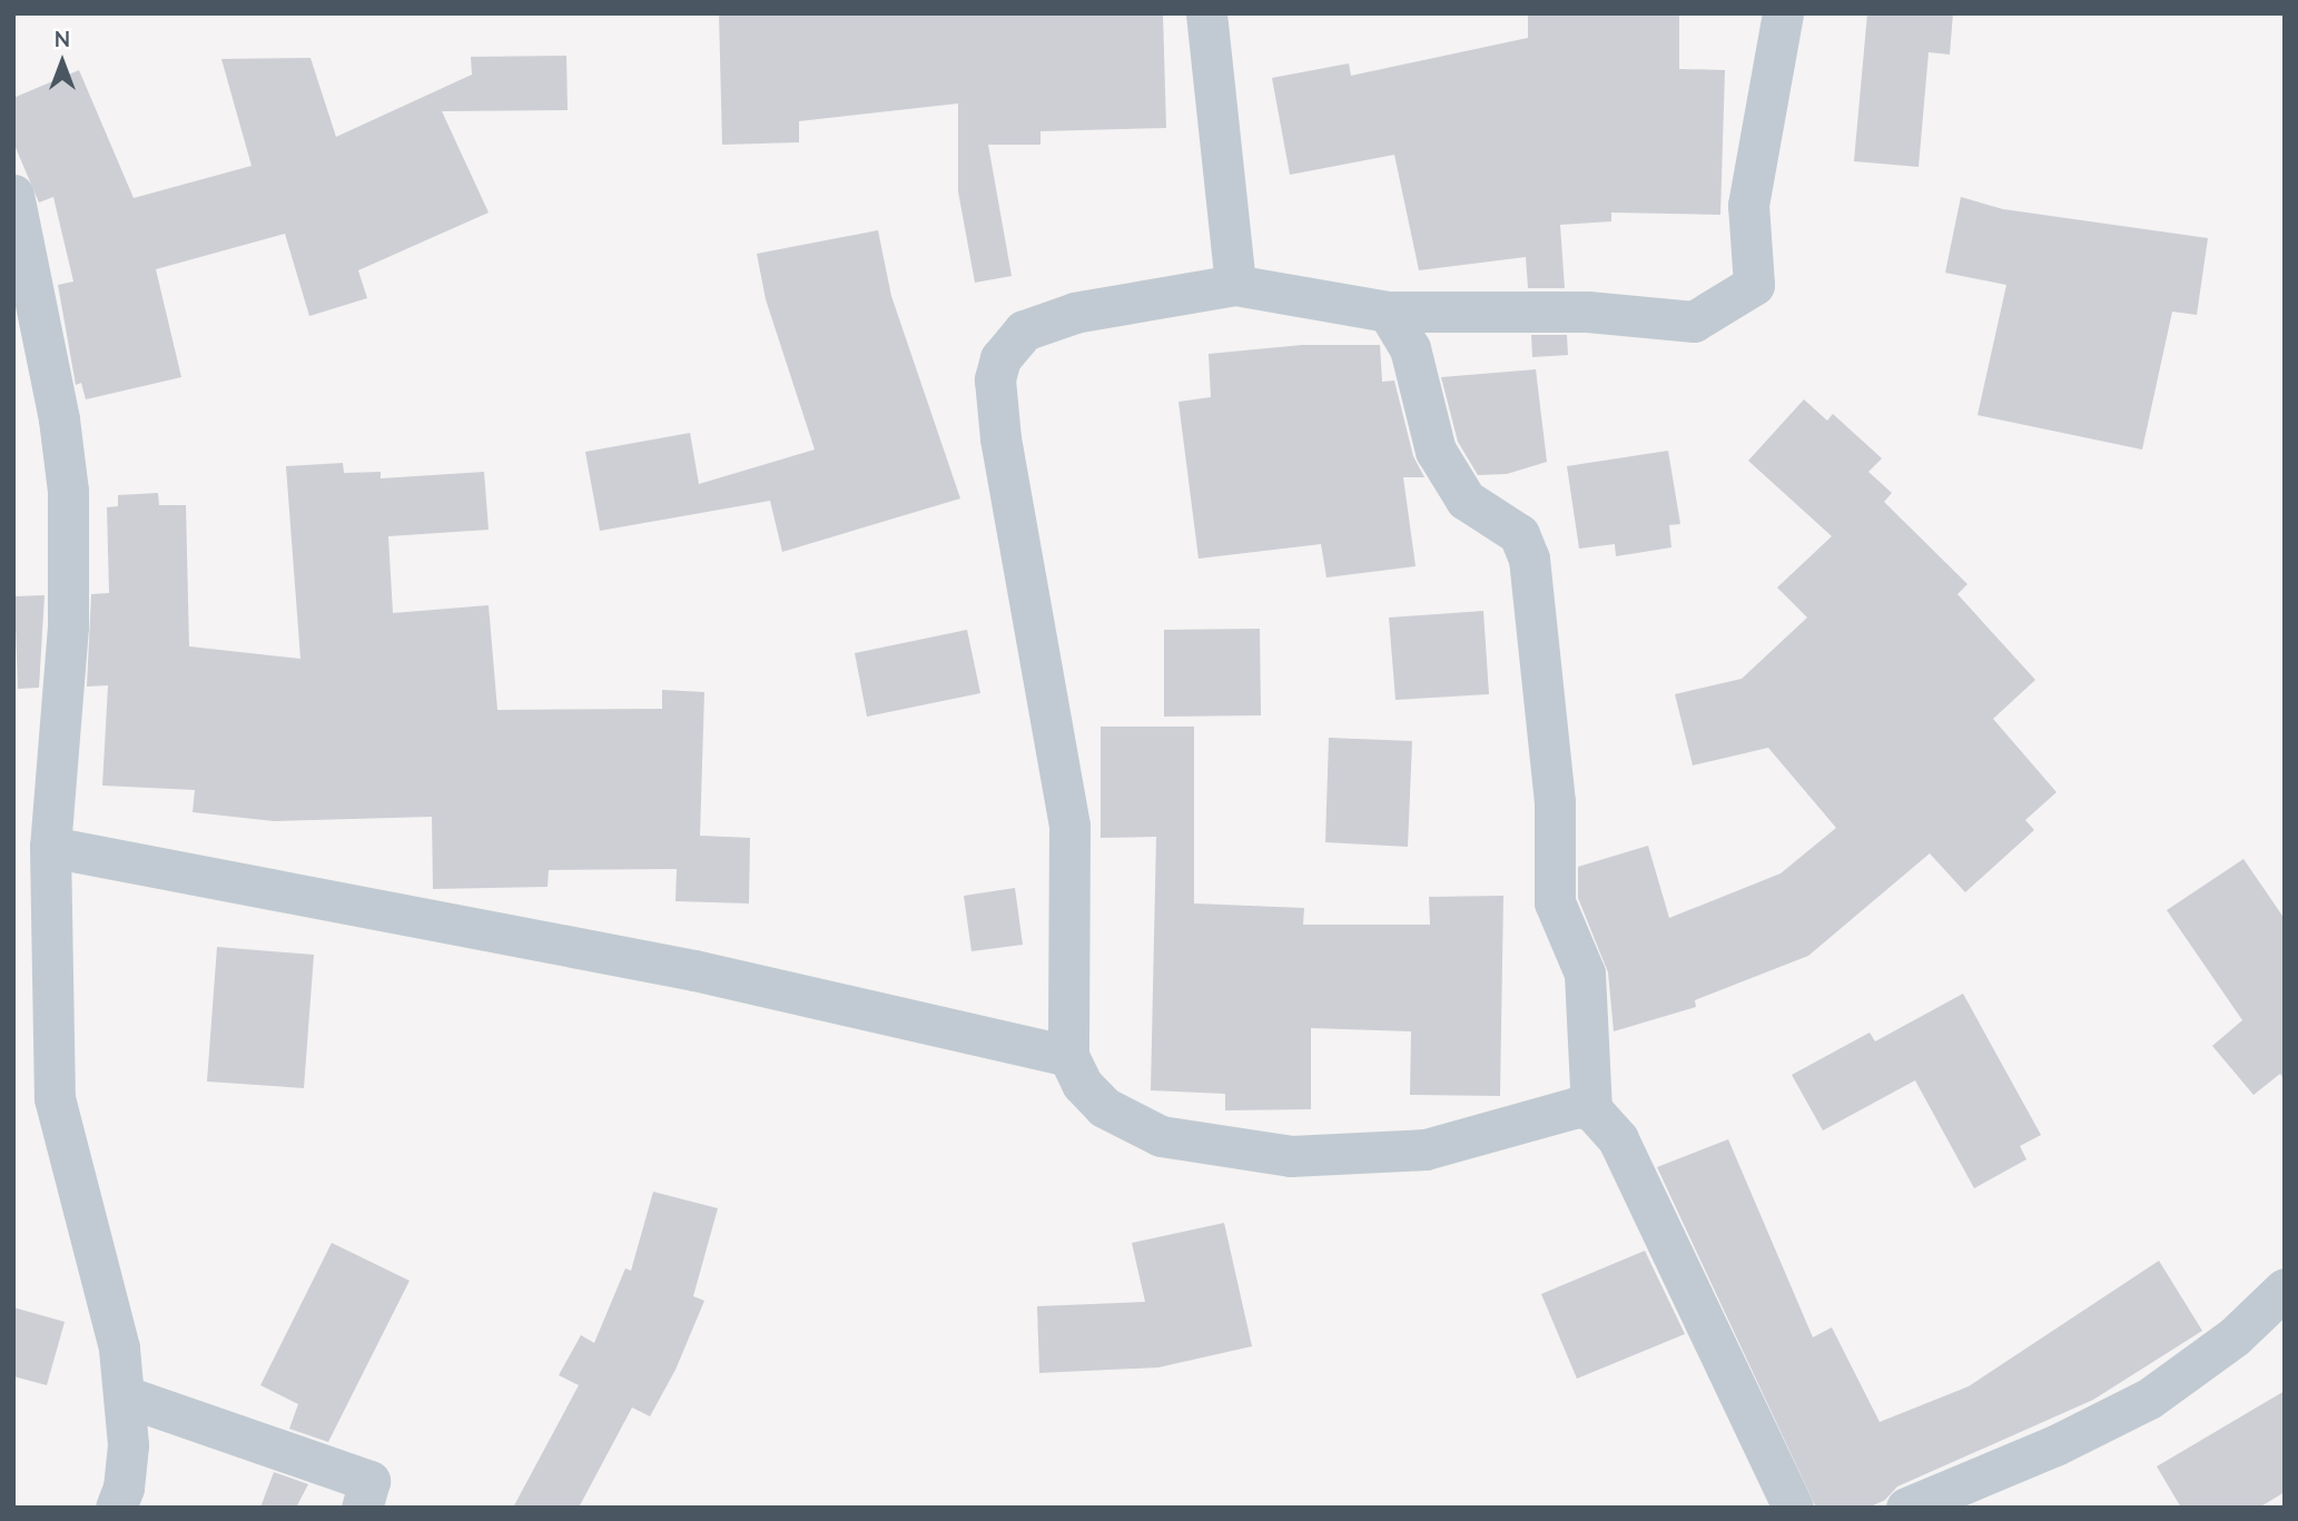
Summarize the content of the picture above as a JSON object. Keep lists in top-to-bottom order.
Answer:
{
  "north": "top"
}
